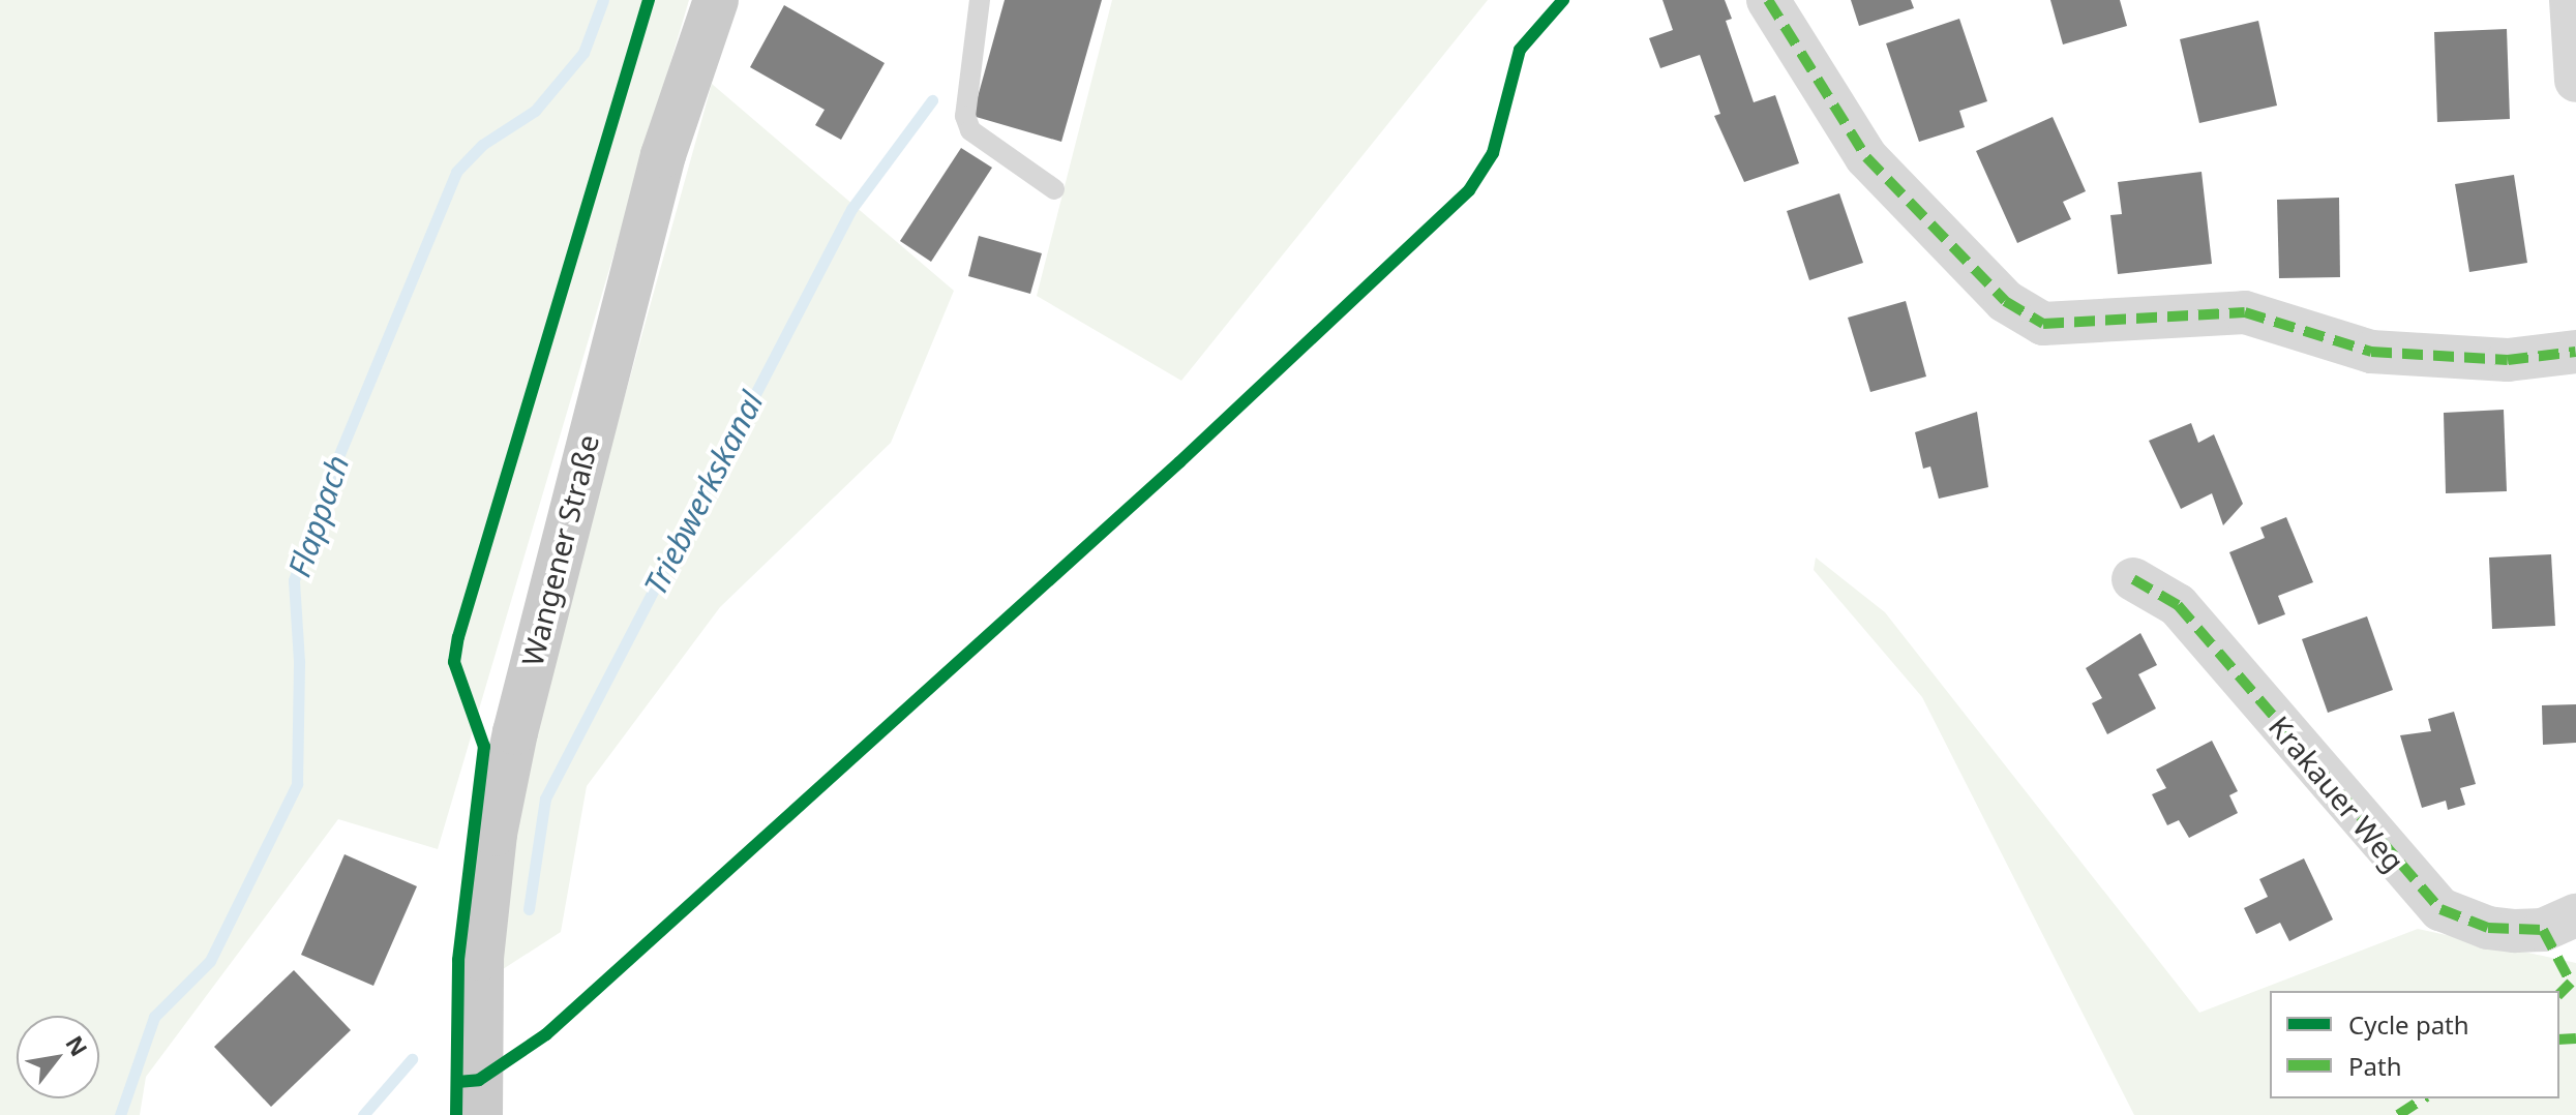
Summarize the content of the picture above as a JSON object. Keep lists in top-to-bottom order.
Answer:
{
  "streets": {
    "main road": ["Wangener Straße"],
    "street": ["Krakauer Weg"]
  },
  "water": ["Triebwerkskanal", "Flappach"],
  "legend": ["Cycle path", "Path"],
  "north": "top right"
}
